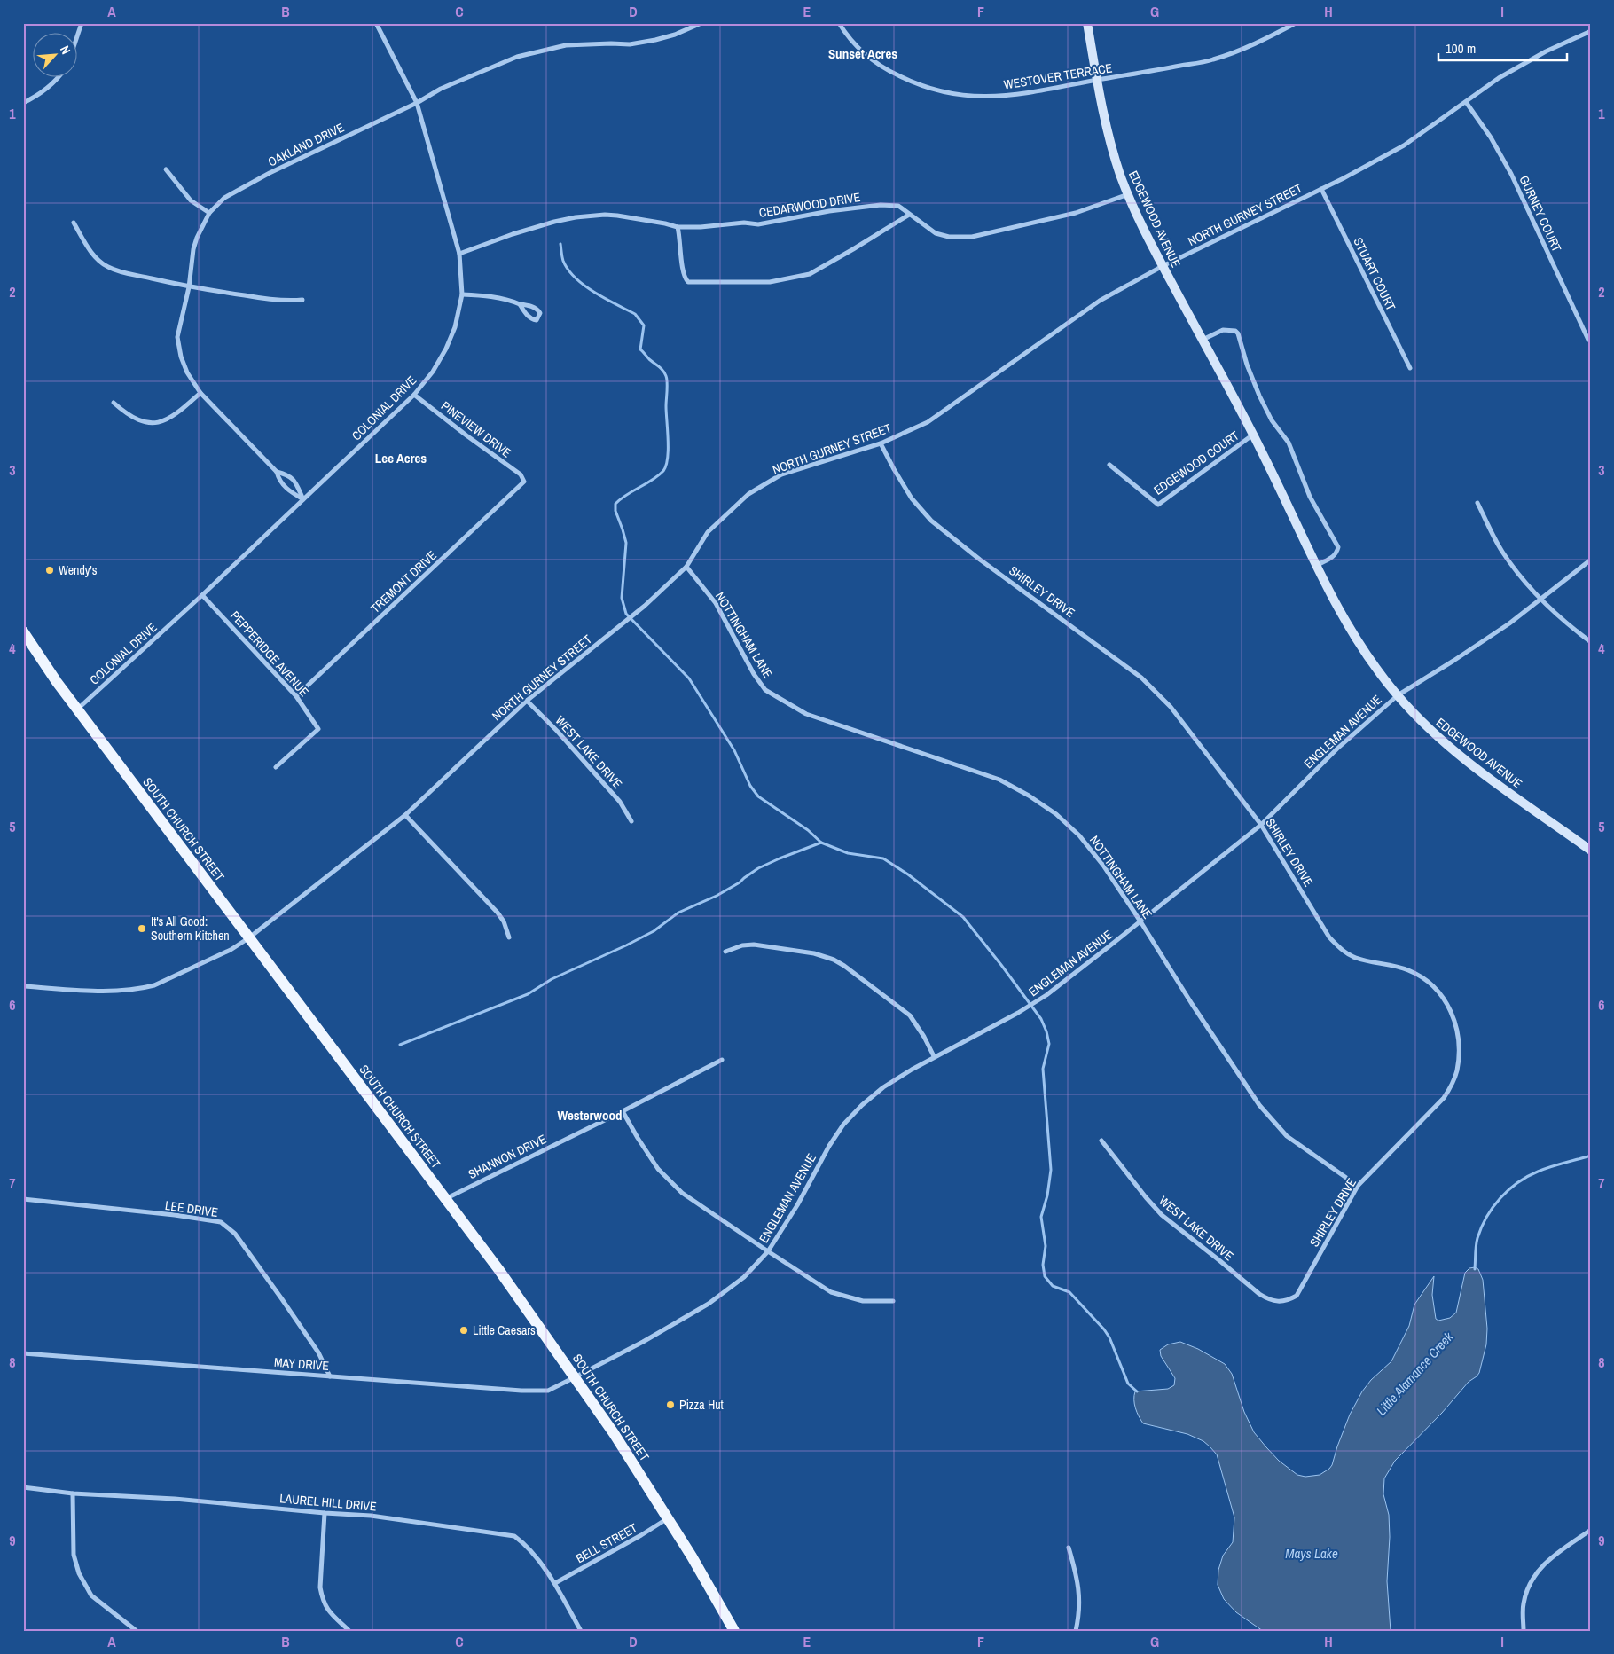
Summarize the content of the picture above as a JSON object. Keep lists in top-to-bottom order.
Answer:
{
  "streets": {
    "main road": ["SOUTH CHURCH STREET"],
    "street": [
      "WESTOVER TERRACE",
      "OAKLAND DRIVE",
      "CEDARWOOD DRIVE",
      "GURNEY COURT",
      "NORTH GURNEY STREET",
      "EDGEWOOD AVENUE",
      "STUART COURT",
      "COLONIAL DRIVE",
      "PINEVIEW DRIVE",
      "EDGEWOOD COURT",
      "TREMONT DRIVE",
      "SHIRLEY DRIVE",
      "NOTTINGHAM LANE",
      "PEPPERIDGE AVENUE",
      "ENGLEMAN AVENUE",
      "WEST LAKE DRIVE",
      "SHANNON DRIVE",
      "LEE DRIVE",
      "MAY DRIVE",
      "LAUREL HILL DRIVE",
      "BELL STREET"
    ]
  },
  "crossings": [
    ["WESTOVER TERRACE", "EDGEWOOD AVENUE"],
    ["OAKLAND DRIVE", "COLONIAL DRIVE"],
    ["CEDARWOOD DRIVE", "EDGEWOOD AVENUE"],
    ["CEDARWOOD DRIVE", "COLONIAL DRIVE"],
    ["GURNEY COURT", "NORTH GURNEY STREET"],
    ["NORTH GURNEY STREET", "EDGEWOOD AVENUE"],
    ["NORTH GURNEY STREET", "STUART COURT"],
    ["NORTH GURNEY STREET", "SHIRLEY DRIVE"],
    ["NORTH GURNEY STREET", "NOTTINGHAM LANE"],
    ["NORTH GURNEY STREET", "WEST LAKE DRIVE"],
    ["NORTH GURNEY STREET", "SOUTH CHURCH STREET"],
    ["EDGEWOOD AVENUE", "EDGEWOOD COURT"],
    ["EDGEWOOD AVENUE", "ENGLEMAN AVENUE"],
    ["COLONIAL DRIVE", "PINEVIEW DRIVE"],
    ["COLONIAL DRIVE", "PEPPERIDGE AVENUE"],
    ["COLONIAL DRIVE", "SOUTH CHURCH STREET"],
    ["PINEVIEW DRIVE", "TREMONT DRIVE"],
    ["TREMONT DRIVE", "PEPPERIDGE AVENUE"],
    ["SHIRLEY DRIVE", "NOTTINGHAM LANE"],
    ["SHIRLEY DRIVE", "ENGLEMAN AVENUE"],
    ["SHIRLEY DRIVE", "WEST LAKE DRIVE"],
    ["NOTTINGHAM LANE", "ENGLEMAN AVENUE"],
    ["ENGLEMAN AVENUE", "SOUTH CHURCH STREET"],
    ["ENGLEMAN AVENUE", "MAY DRIVE"],
    ["SOUTH CHURCH STREET", "SHANNON DRIVE"],
    ["SOUTH CHURCH STREET", "MAY DRIVE"],
    ["SOUTH CHURCH STREET", "BELL STREET"],
    ["LEE DRIVE", "MAY DRIVE"],
    ["LAUREL HILL DRIVE", "BELL STREET"]
  ],
  "districts": ["Sunset Acres", "Lee Acres", "Westerwood"],
  "water": ["Little Alamance Creek", "Mays Lake"],
  "places": [
    "Wendy's",
    "It's All Good: Southern Kitchen",
    "Little Caesars",
    "Pizza Hut"
  ],
  "scale_bar": "100 m",
  "north": "top right",
  "grid": {
    "columns": [
      "A",
      "B",
      "C",
      "D",
      "E",
      "F",
      "G",
      "H",
      "I"
    ],
    "rows": [
      "1",
      "2",
      "3",
      "4",
      "5",
      "6",
      "7",
      "8",
      "9"
    ]
  }
}
